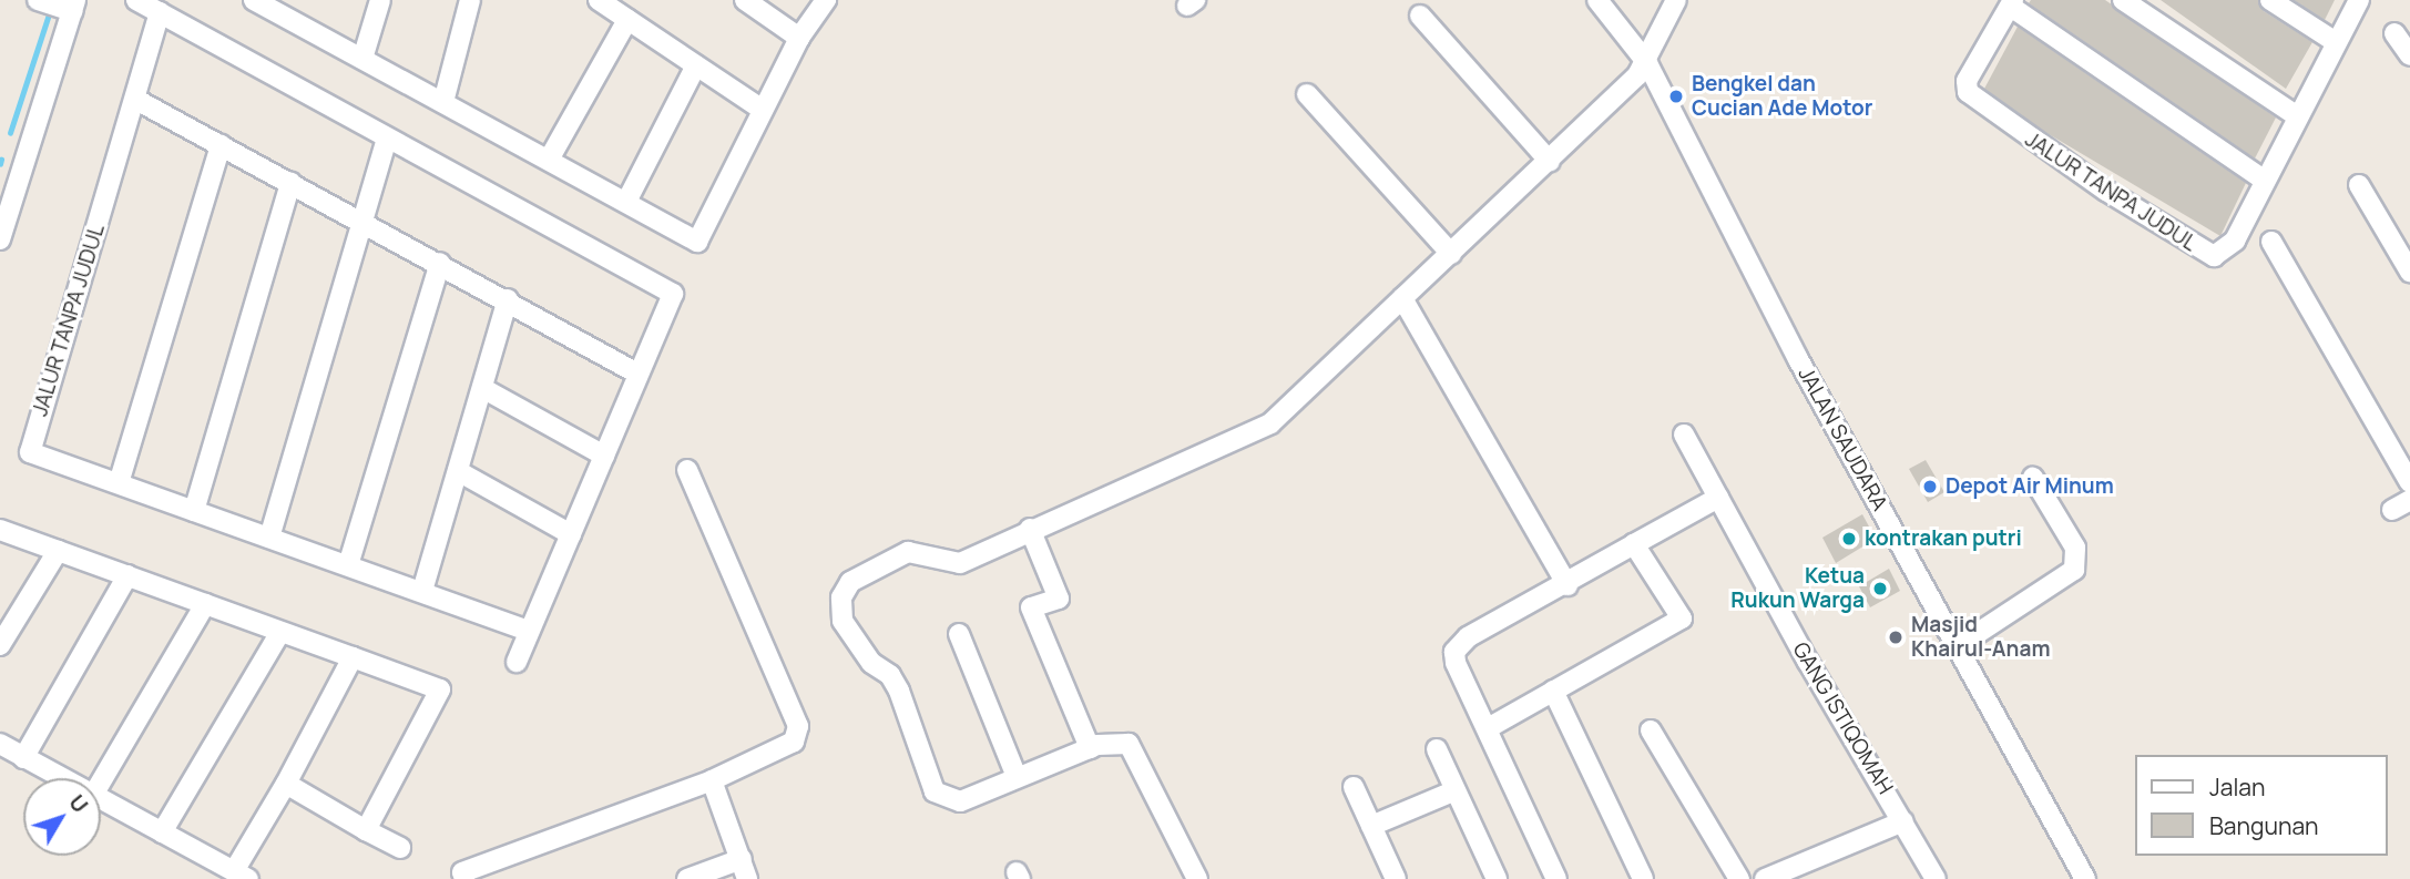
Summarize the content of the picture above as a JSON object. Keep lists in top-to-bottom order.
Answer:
{
  "streets": {
    "street": ["JALUR TANPA JUDUL", "JALAN SAUDARA", "GANG ISTIQOMAH"]
  },
  "places": [
    "Bengkel dan Cucian Ade Motor",
    "Depot Air Minum",
    "kontrakan putri",
    "Ketua Rukun Warga",
    "Masjid Khairul-Anam"
  ],
  "legend": ["Jalan", "Bangunan"],
  "north": "top right"
}
